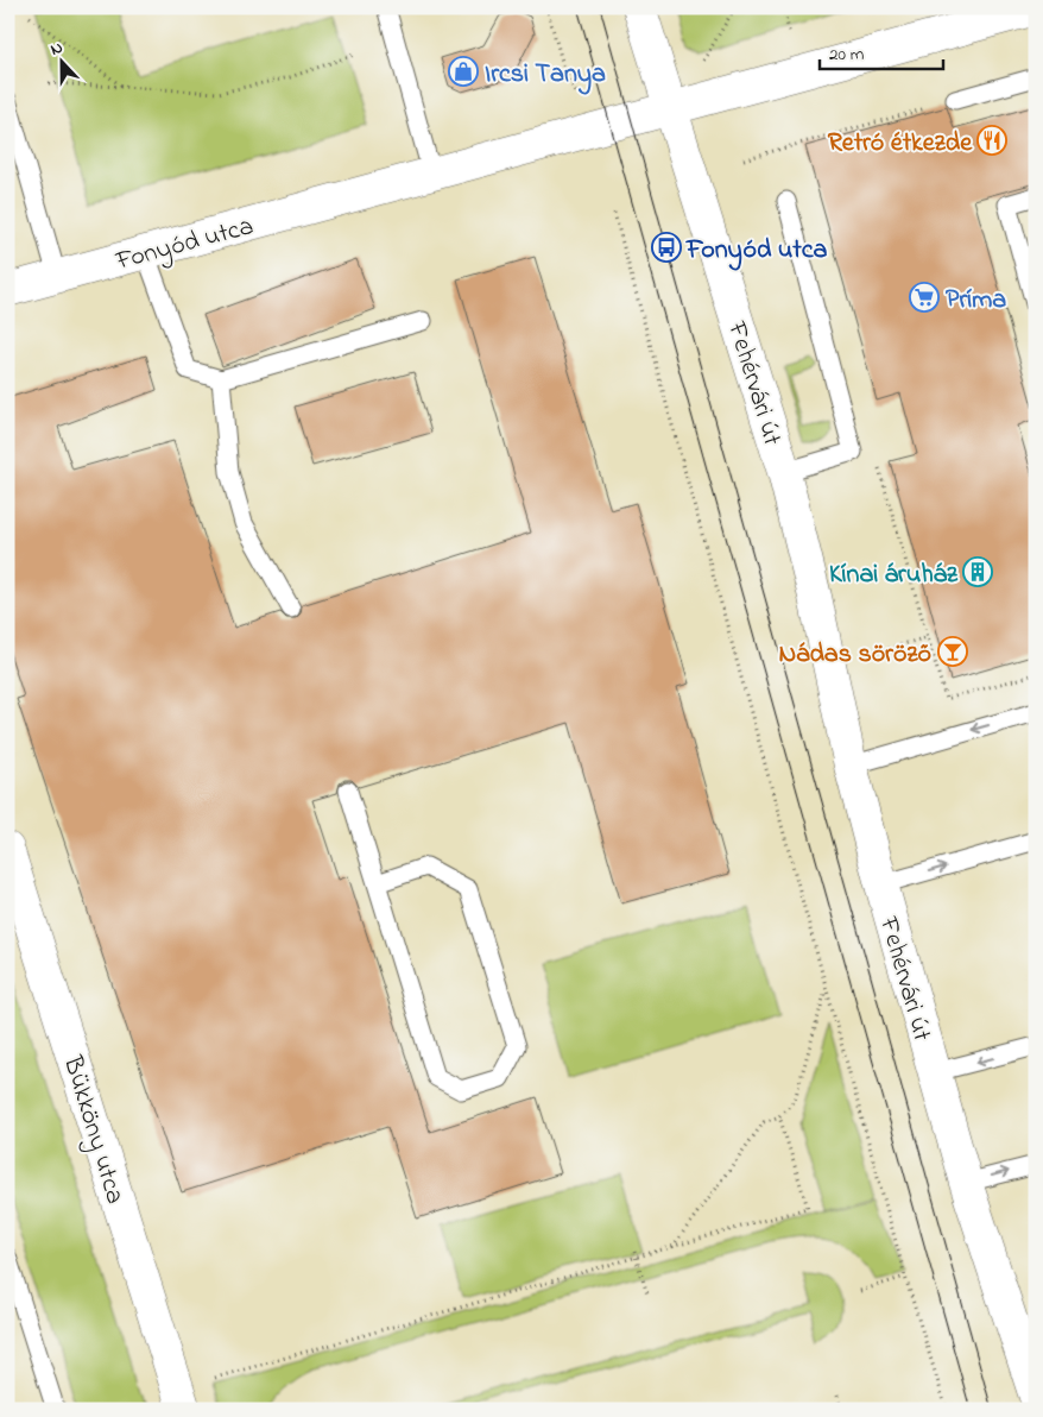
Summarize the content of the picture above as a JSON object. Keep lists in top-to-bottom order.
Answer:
{
  "streets": {
    "street": ["Fonyód utca", "Fehérvári út", "Bükköny utca"]
  },
  "crossings": [
    ["Fonyód utca", "Fehérvári út"]
  ],
  "places": {
    "shop": ["Ircsi Tanya"],
    "restaurant": ["Retró étkezde"],
    "bus stop": ["Fonyód utca"],
    "supermarket": ["Príma"],
    "building": ["Kínai áruház"],
    "bar": ["Nádas söröző"]
  },
  "scale_bar": "20 m",
  "north": "top"
}
